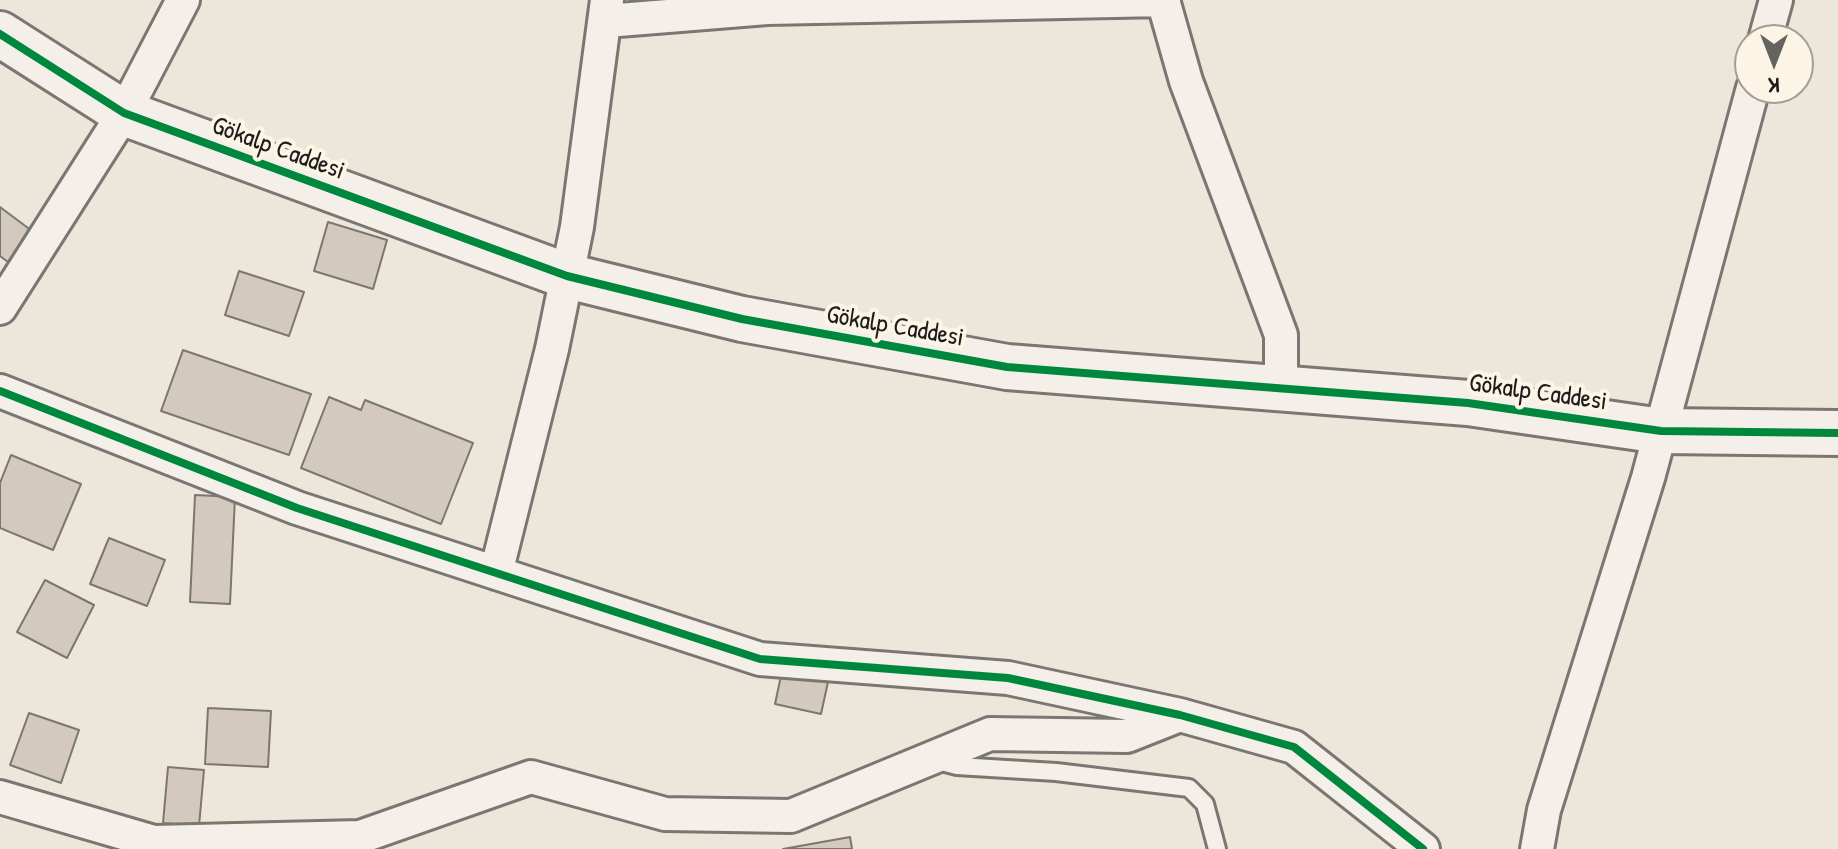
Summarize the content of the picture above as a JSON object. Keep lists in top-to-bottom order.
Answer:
{
  "streets": {
    "street": ["Gökalp Caddesi"]
  },
  "north": "bottom"
}
